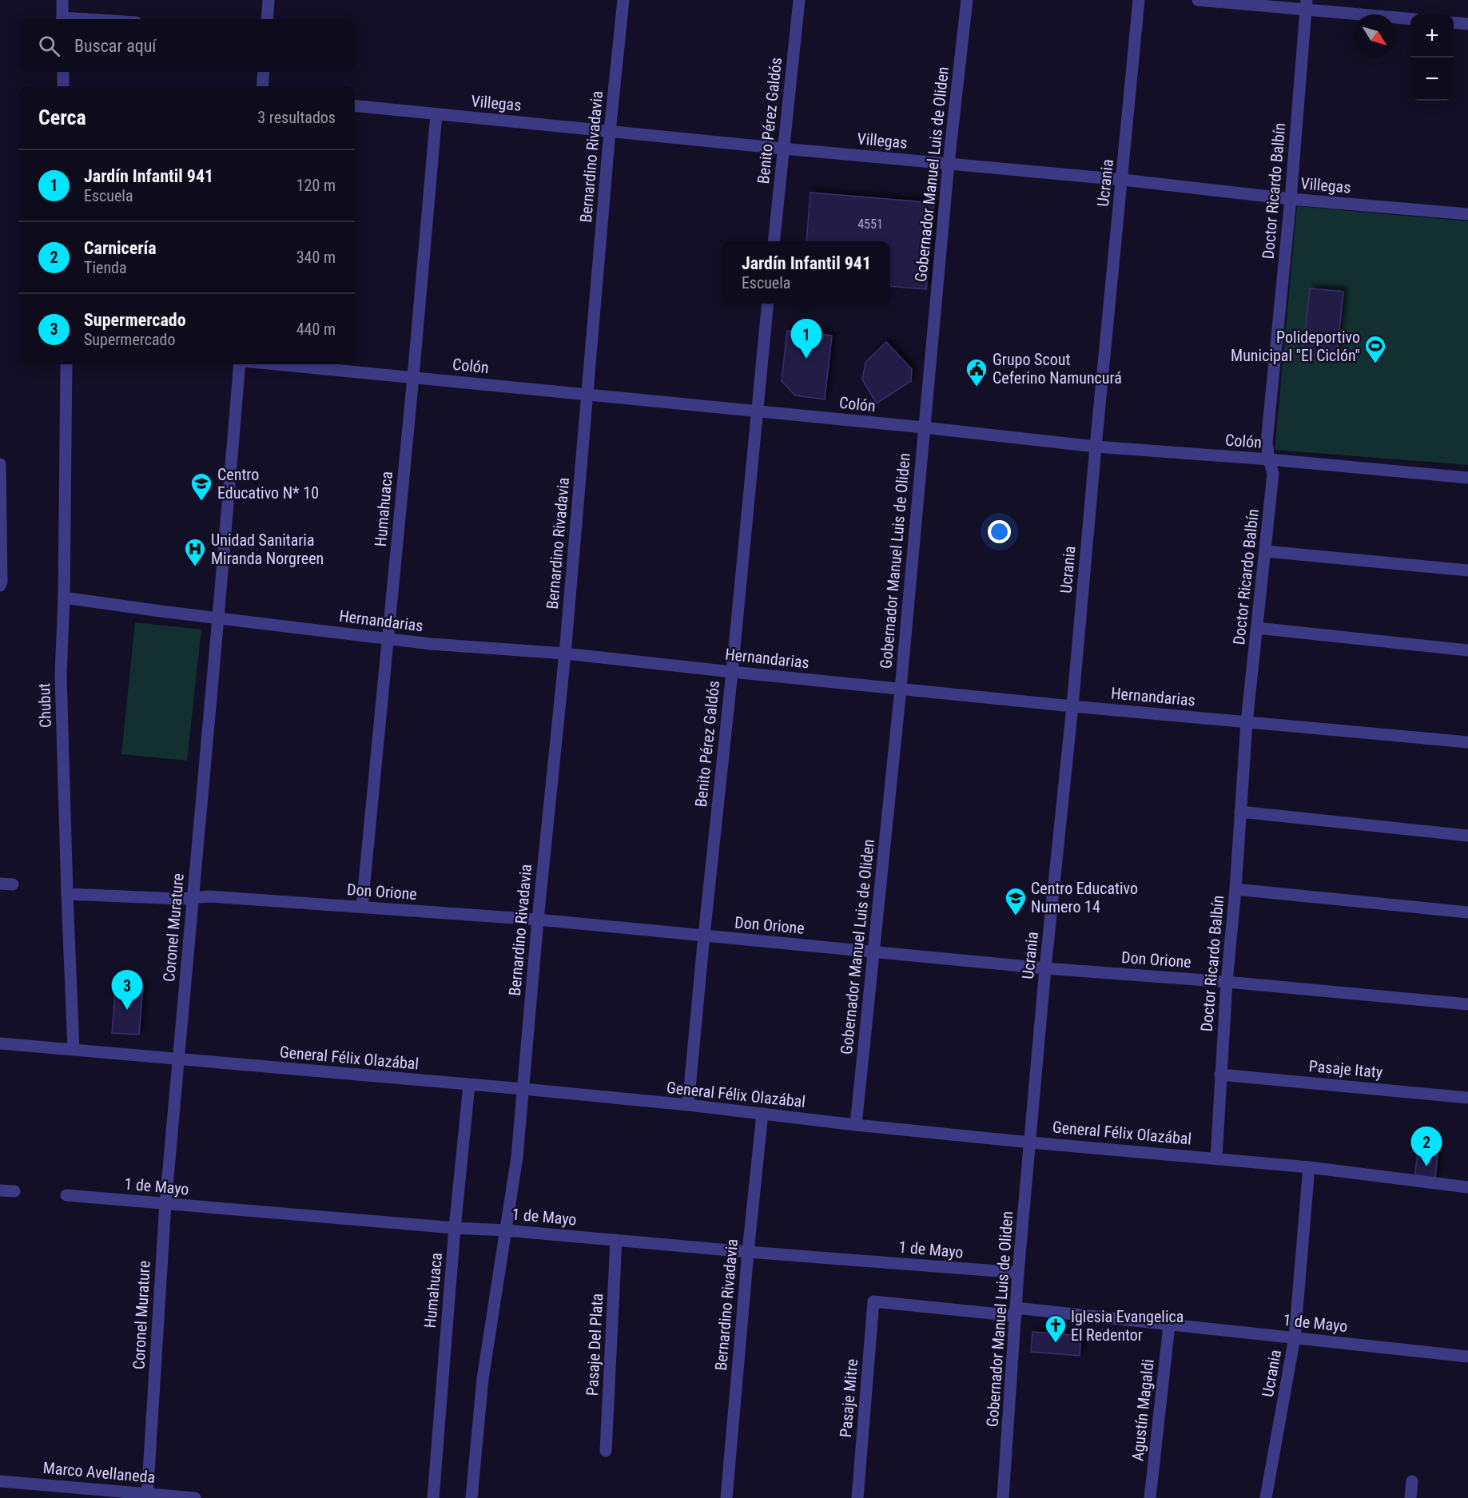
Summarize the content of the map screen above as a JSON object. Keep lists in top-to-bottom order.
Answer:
{
  "streets": {
    "street": [
      "Villegas",
      "Benito Pérez Galdós",
      "Bernardino Rivadavia",
      "Gobernador Manuel Luis de Oliden",
      "Ucrania",
      "Doctor Ricardo Balbín",
      "Colón",
      "Humahuaca",
      "Hernandarias",
      "Chubut",
      "Don Orione",
      "Coronel Murature",
      "General Félix Olazábal",
      "Pasaje Itaty",
      "1 de Mayo",
      "Pasaje Del Plata",
      "Pasaje Mitre",
      "Agustín Magaldi",
      "Marco Avellaneda"
    ]
  },
  "crossings": [
    ["Villegas", "Benito Pérez Galdós"],
    ["Villegas", "Bernardino Rivadavia"],
    ["Villegas", "Gobernador Manuel Luis de Oliden"],
    ["Villegas", "Ucrania"],
    ["Villegas", "Doctor Ricardo Balbín"],
    ["Villegas", "Humahuaca"],
    ["Benito Pérez Galdós", "Colón"],
    ["Benito Pérez Galdós", "Hernandarias"],
    ["Benito Pérez Galdós", "Don Orione"],
    ["Benito Pérez Galdós", "General Félix Olazábal"],
    ["Bernardino Rivadavia", "Colón"],
    ["Bernardino Rivadavia", "Hernandarias"],
    ["Bernardino Rivadavia", "Don Orione"],
    ["Bernardino Rivadavia", "General Félix Olazábal"],
    ["Bernardino Rivadavia", "1 de Mayo"],
    ["Gobernador Manuel Luis de Oliden", "Ucrania"],
    ["Gobernador Manuel Luis de Oliden", "Colón"],
    ["Gobernador Manuel Luis de Oliden", "Hernandarias"],
    ["Gobernador Manuel Luis de Oliden", "Don Orione"],
    ["Gobernador Manuel Luis de Oliden", "General Félix Olazábal"],
    ["Gobernador Manuel Luis de Oliden", "1 de Mayo"],
    ["Ucrania", "Colón"],
    ["Ucrania", "Hernandarias"],
    ["Ucrania", "Don Orione"],
    ["Ucrania", "General Félix Olazábal"],
    ["Ucrania", "1 de Mayo"],
    ["Doctor Ricardo Balbín", "Colón"],
    ["Doctor Ricardo Balbín", "Hernandarias"],
    ["Doctor Ricardo Balbín", "Don Orione"],
    ["Doctor Ricardo Balbín", "General Félix Olazábal"],
    ["Doctor Ricardo Balbín", "Pasaje Itaty"],
    ["Colón", "Humahuaca"],
    ["Humahuaca", "Hernandarias"],
    ["Humahuaca", "Don Orione"],
    ["Humahuaca", "General Félix Olazábal"],
    ["Humahuaca", "1 de Mayo"],
    ["Hernandarias", "Chubut"],
    ["Hernandarias", "Coronel Murature"],
    ["Chubut", "Don Orione"],
    ["Chubut", "General Félix Olazábal"],
    ["Don Orione", "Coronel Murature"],
    ["Coronel Murature", "General Félix Olazábal"],
    ["Coronel Murature", "1 de Mayo"],
    ["Coronel Murature", "Marco Avellaneda"],
    ["1 de Mayo", "Pasaje Del Plata"],
    ["1 de Mayo", "Pasaje Mitre"],
    ["1 de Mayo", "Agustín Magaldi"]
  ],
  "places": {
    "sports": ["Polideportivo Municipal \"El Ciclón\""],
    "public building": ["Grupo Scout Ceferino Namuncurá"],
    "school or university": ["Centro Educativo N* 10", "Centro Educativo Numero 14"],
    "hospital": ["Unidad Sanitaria Miranda Norgreen"],
    "church": ["Iglesia Evangelica El Redentor"]
  },
  "house_numbers": ["4551"],
  "north": "bottom right",
  "page": {
    "map_buttons": ["+", "−"],
    "search": "Buscar aquí",
    "heading": ["Cerca", "3 resultados"],
    "list": [
      {
        "mark": "1",
        "name": "Jardín Infantil 941",
        "note": "Escuela",
        "value": "120 m"
      },
      {
        "mark": "2",
        "name": "Carnicería",
        "note": "Tienda",
        "value": "340 m"
      },
      {
        "mark": "3",
        "name": "Supermercado",
        "note": "Supermercado",
        "value": "440 m"
      }
    ],
    "popup": ["Jardín Infantil 941", "Escuela"],
    "pins": ["1", "3", "2"]
  }
}
